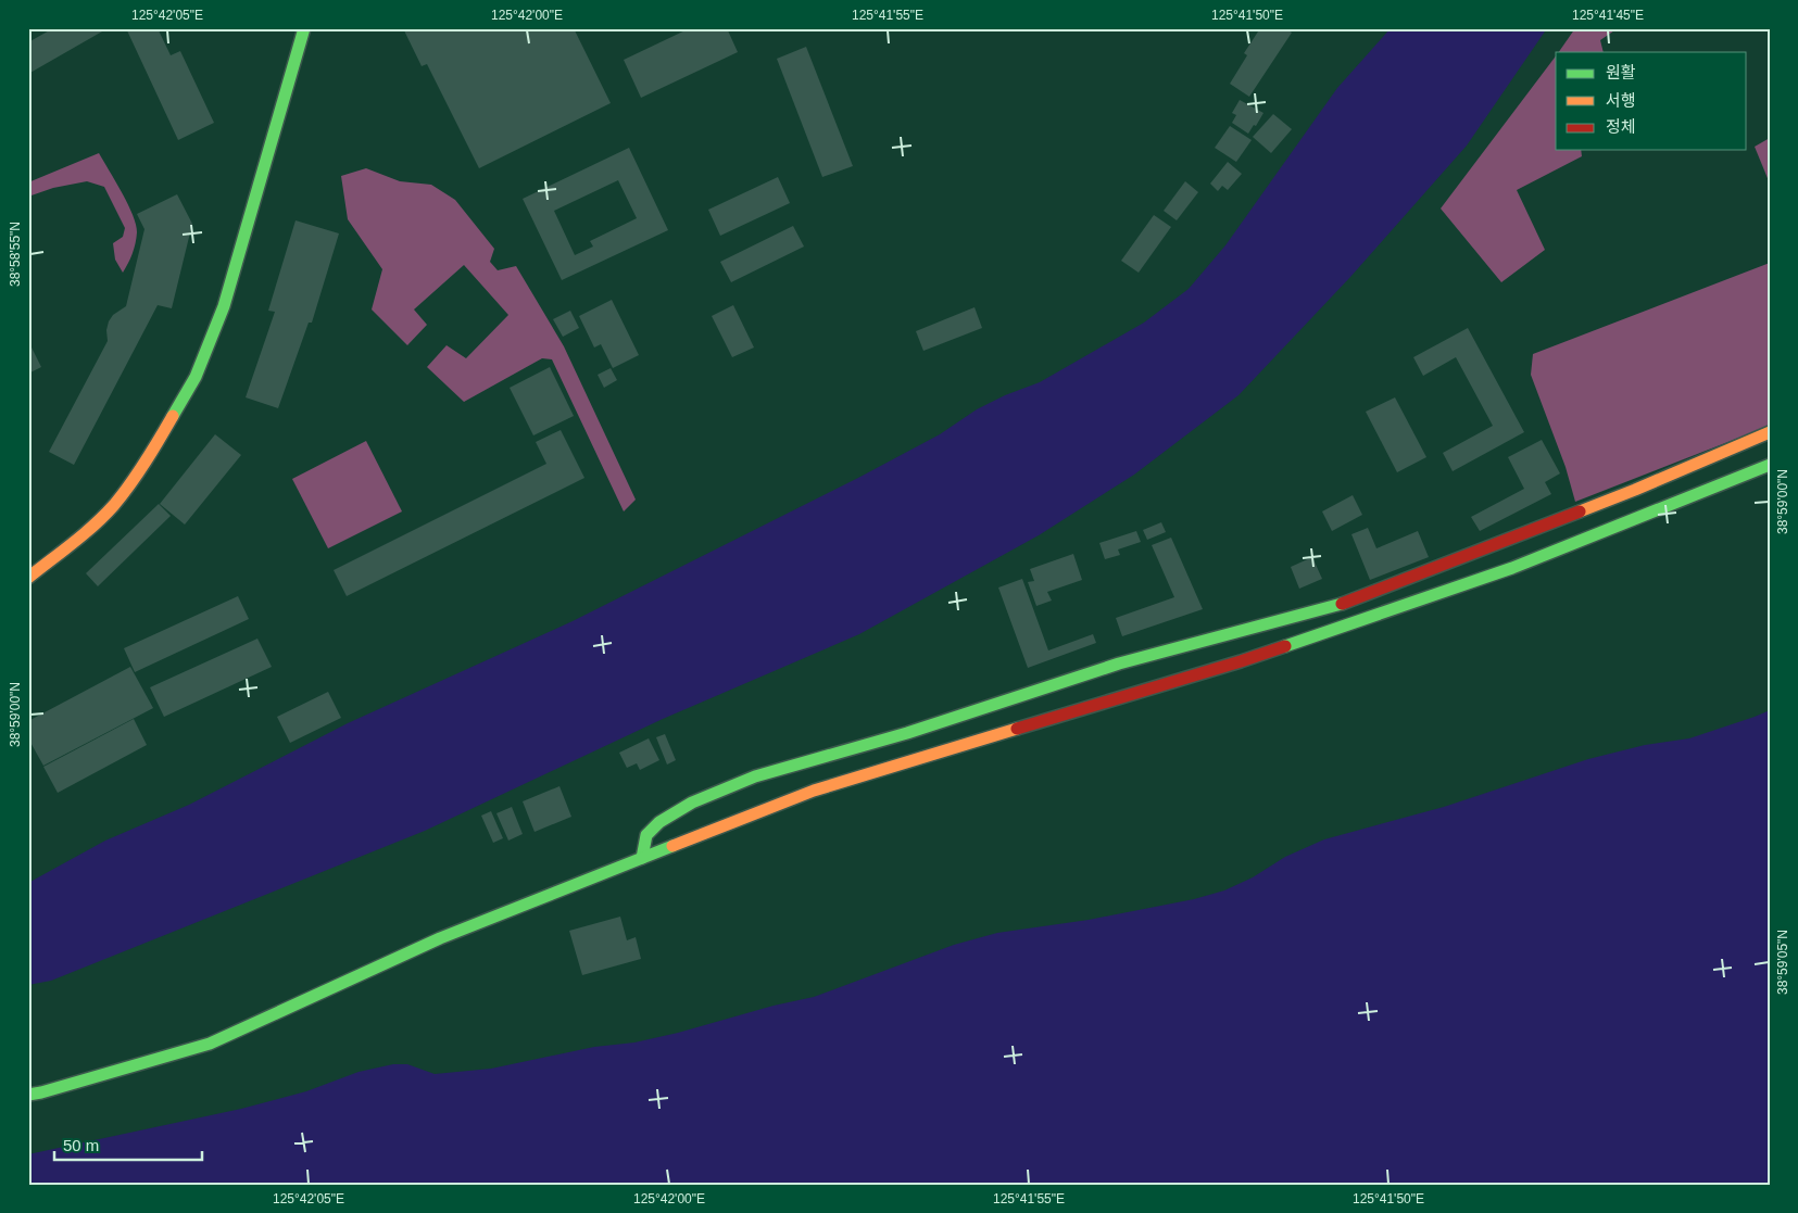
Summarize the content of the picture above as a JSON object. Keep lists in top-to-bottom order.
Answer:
{
  "legend": ["원활", "서행", "정체"],
  "scale_bar": "50 m",
  "coordinates": [
    "125°42'05\"E",
    "125°42'00\"E",
    "125°41'55\"E",
    "125°41'50\"E",
    "125°41'45\"E",
    "38°58'55\"N",
    "38°59'00\"N",
    "38°59'05\"N"
  ]
}
